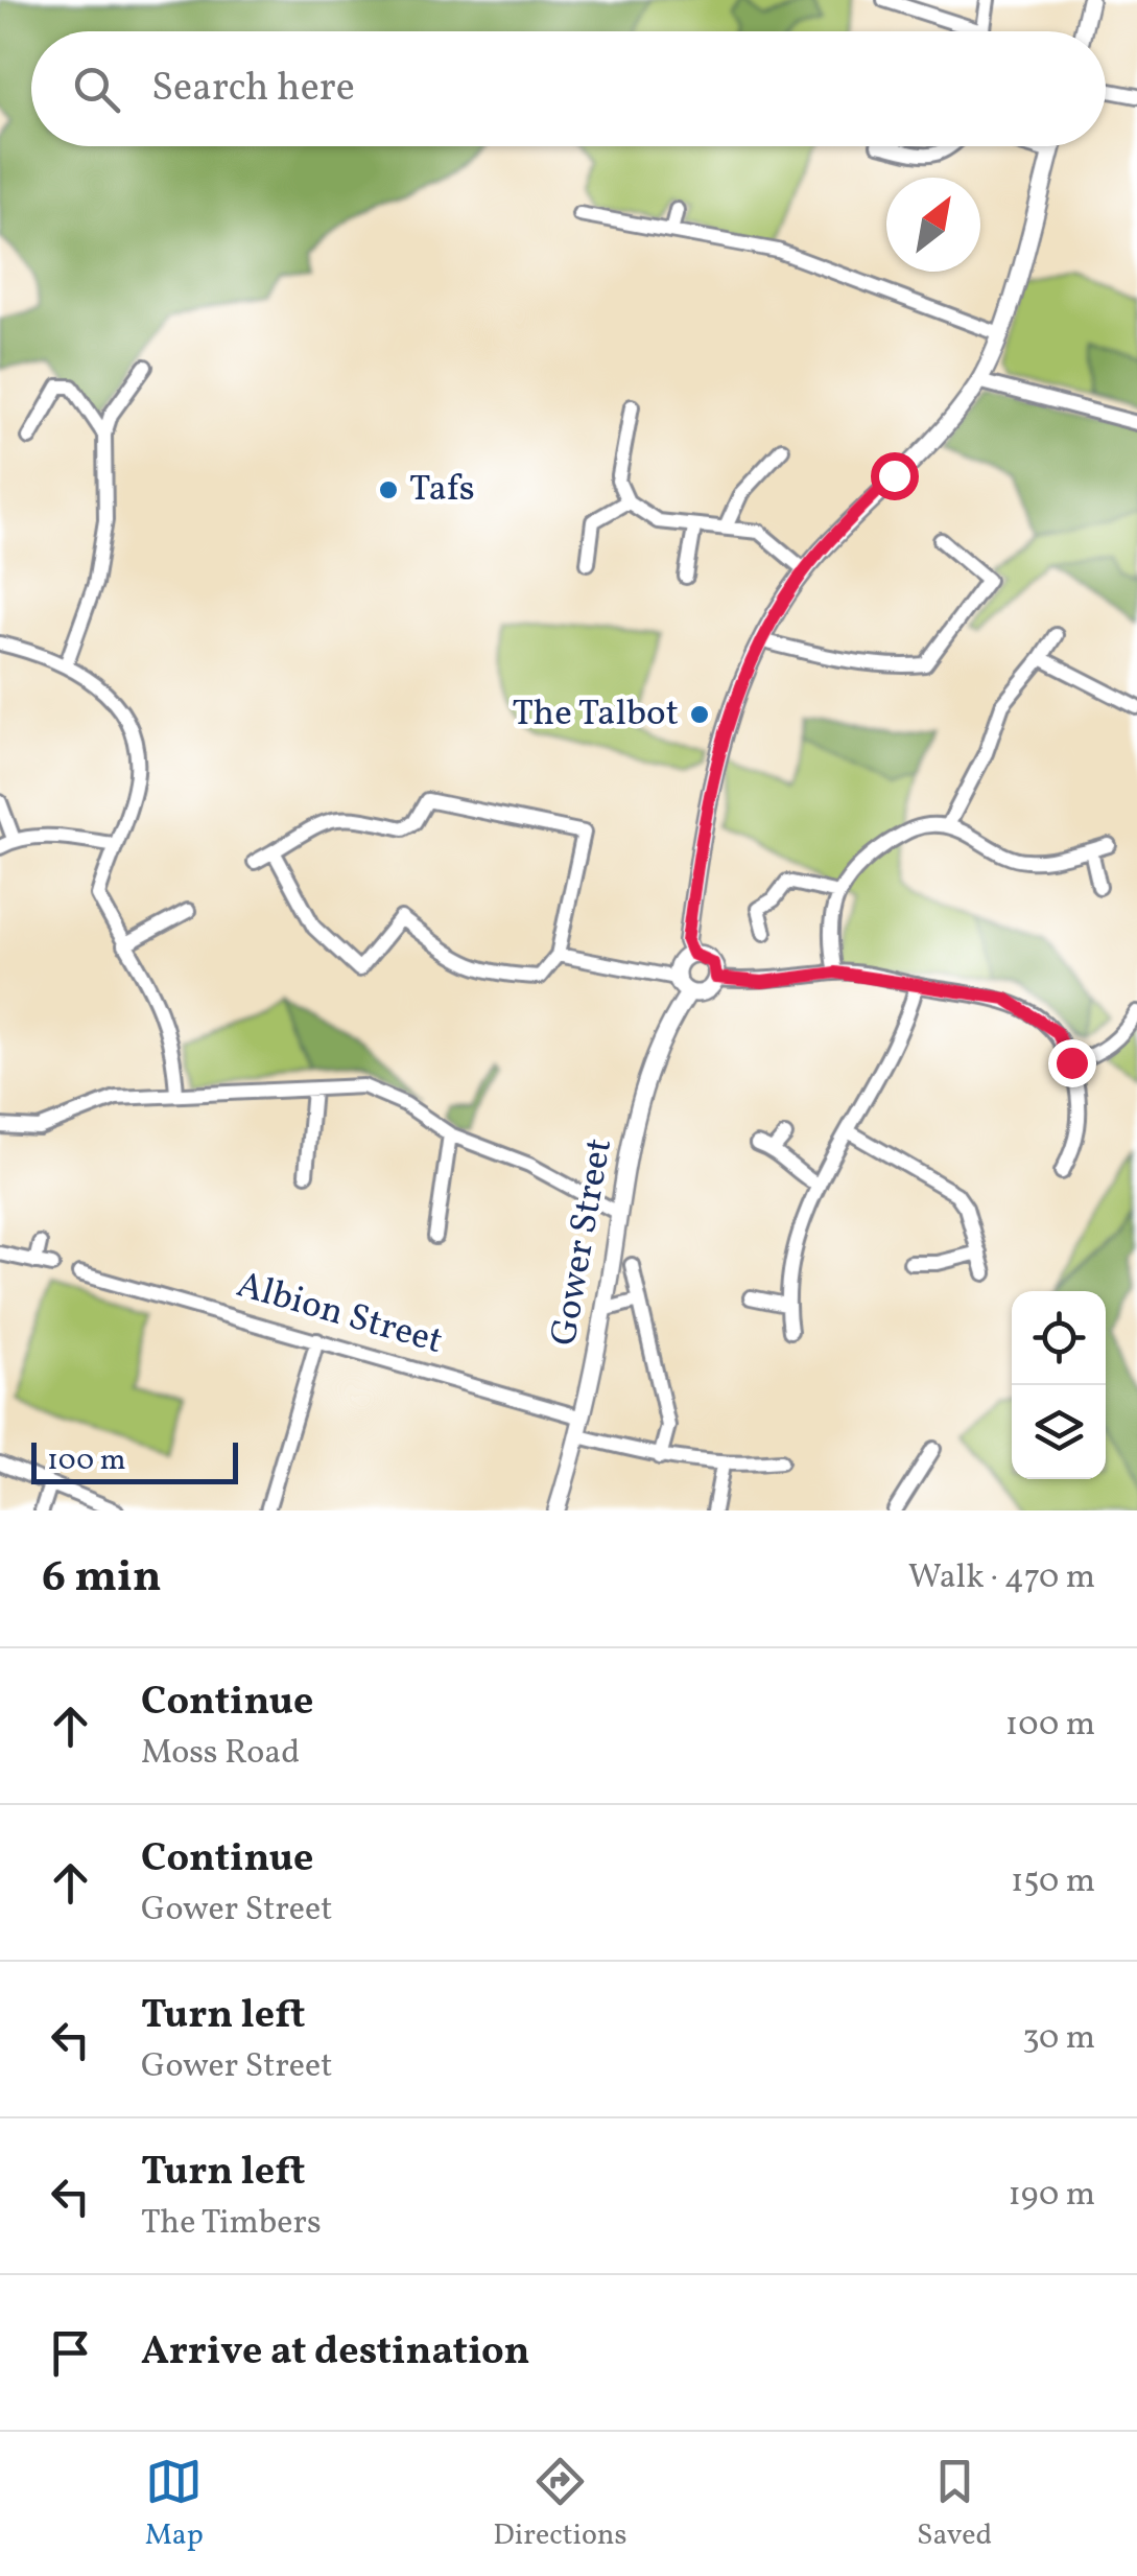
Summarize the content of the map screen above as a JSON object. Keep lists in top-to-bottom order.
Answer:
{
  "streets": {
    "street": ["Gower Street", "Albion Street"]
  },
  "crossings": [
    ["Gower Street", "Albion Street"]
  ],
  "places": ["Tafs", "The Talbot"],
  "scale_bar": "100 m",
  "north": "top right",
  "page": {
    "search": "Search here",
    "scale": "100 m",
    "heading": ["6 min", "Walk · 470 m"],
    "list": [
      ["Continue", "Moss Road", "100 m"],
      ["Continue", "Gower Street", "150 m"],
      ["Turn left", "Gower Street", "30 m"],
      ["Turn left", "The Timbers", "190 m"],
      "Arrive at destination"
    ],
    "nav": ["Map", "Directions", "Saved"]
  }
}
